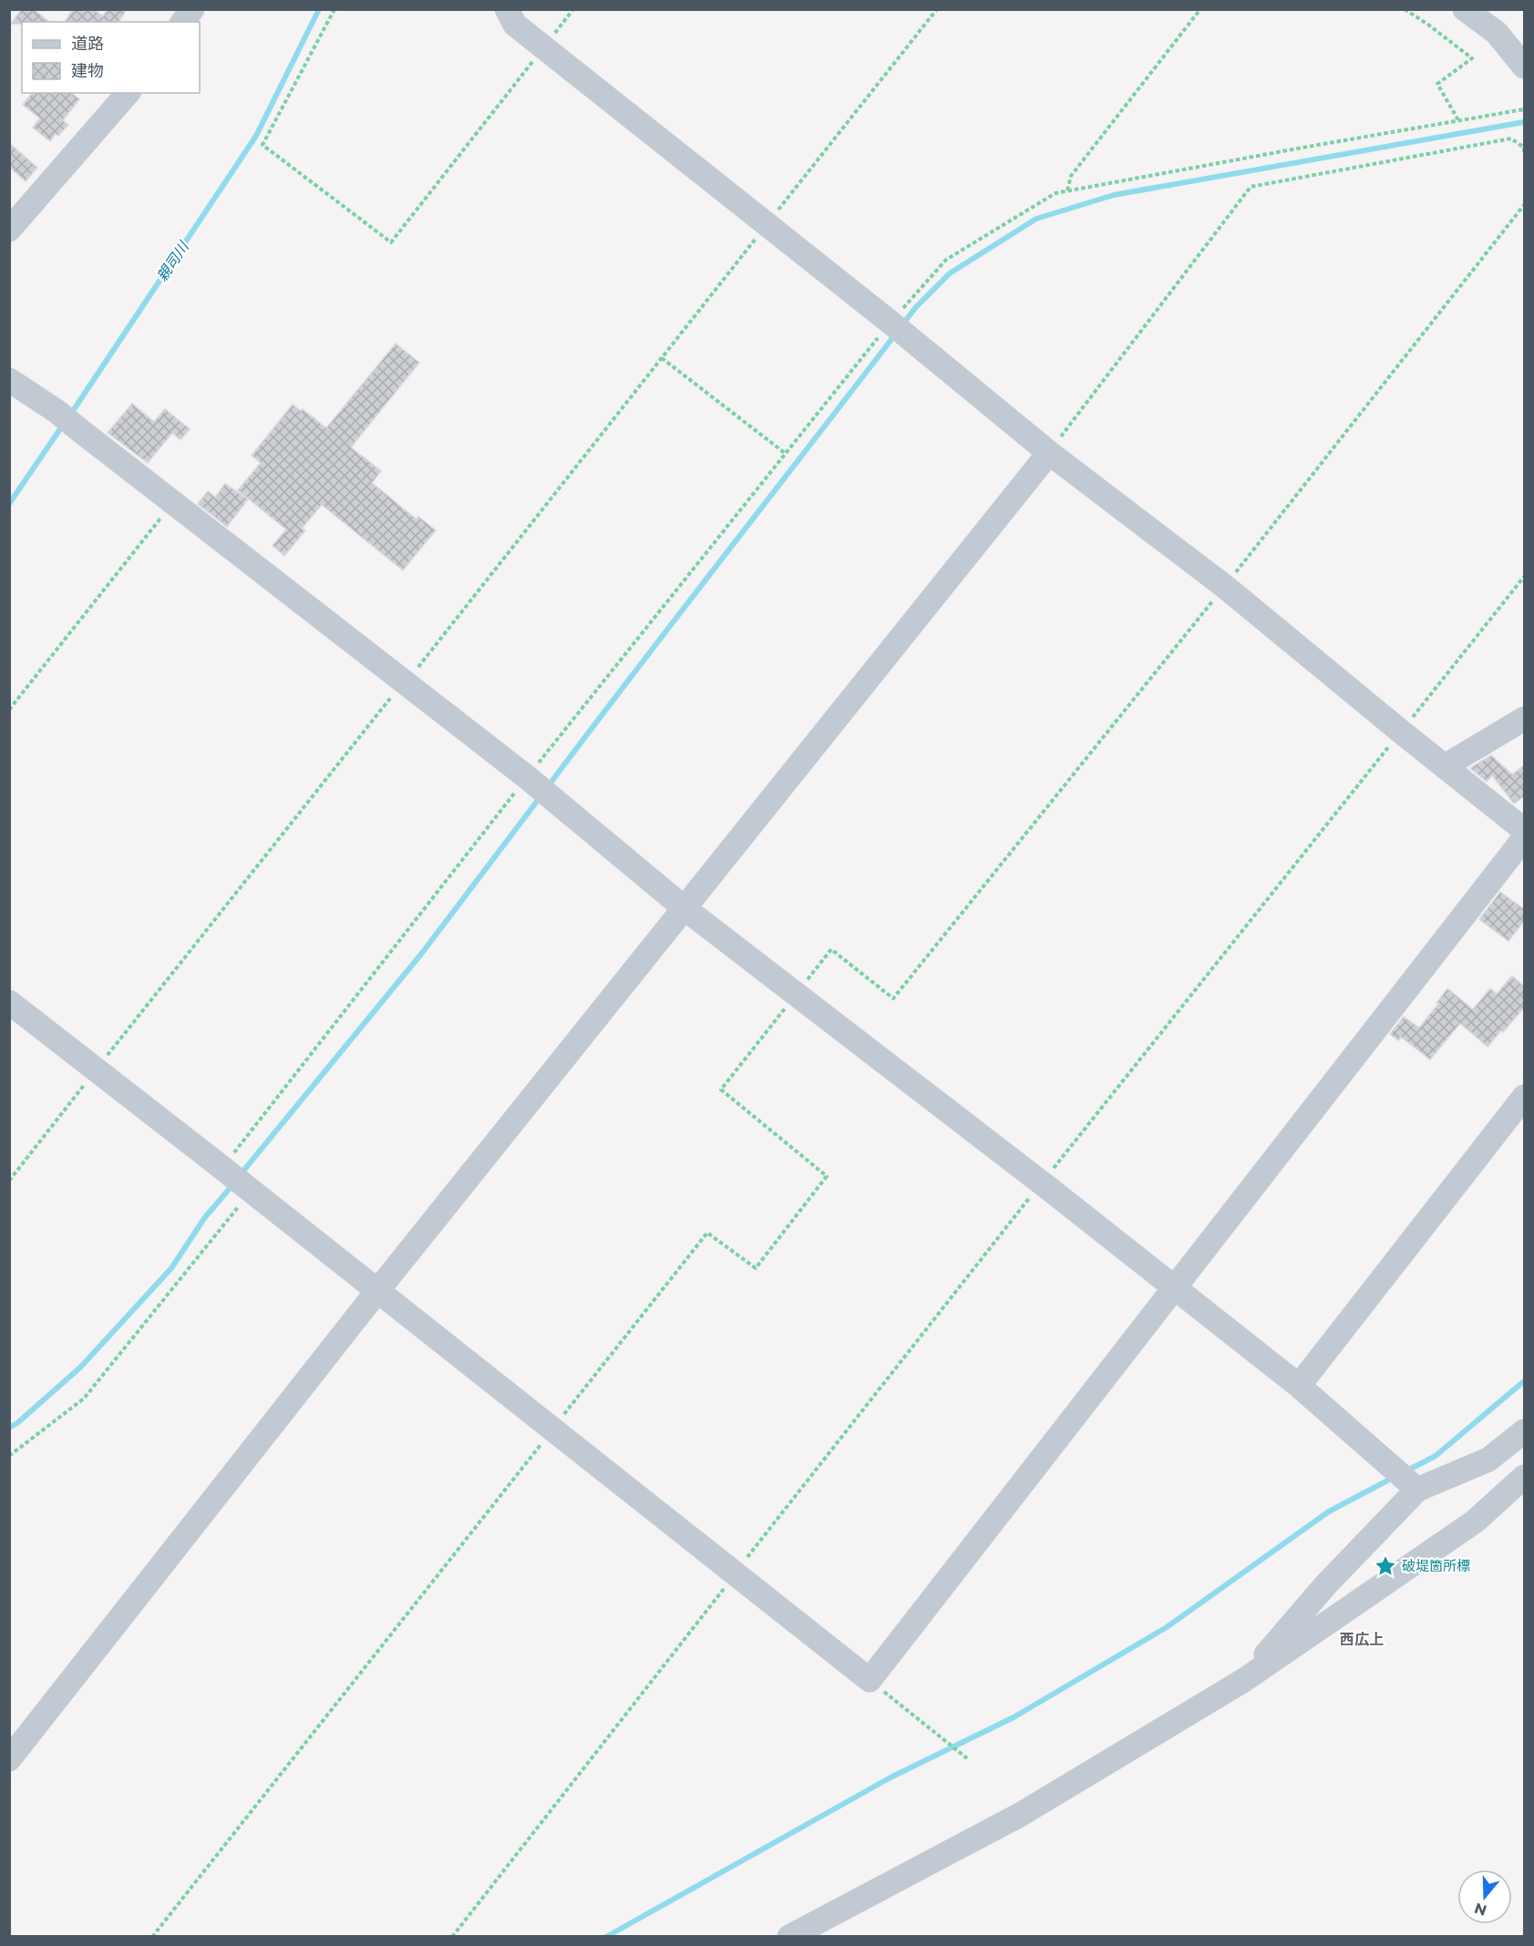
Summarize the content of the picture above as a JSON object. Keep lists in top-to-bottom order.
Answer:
{
  "districts": ["西広上"],
  "water": ["親司川"],
  "places": {
    "place": ["破堤箇所標"]
  },
  "legend": ["道路", "建物"],
  "north": "bottom"
}
